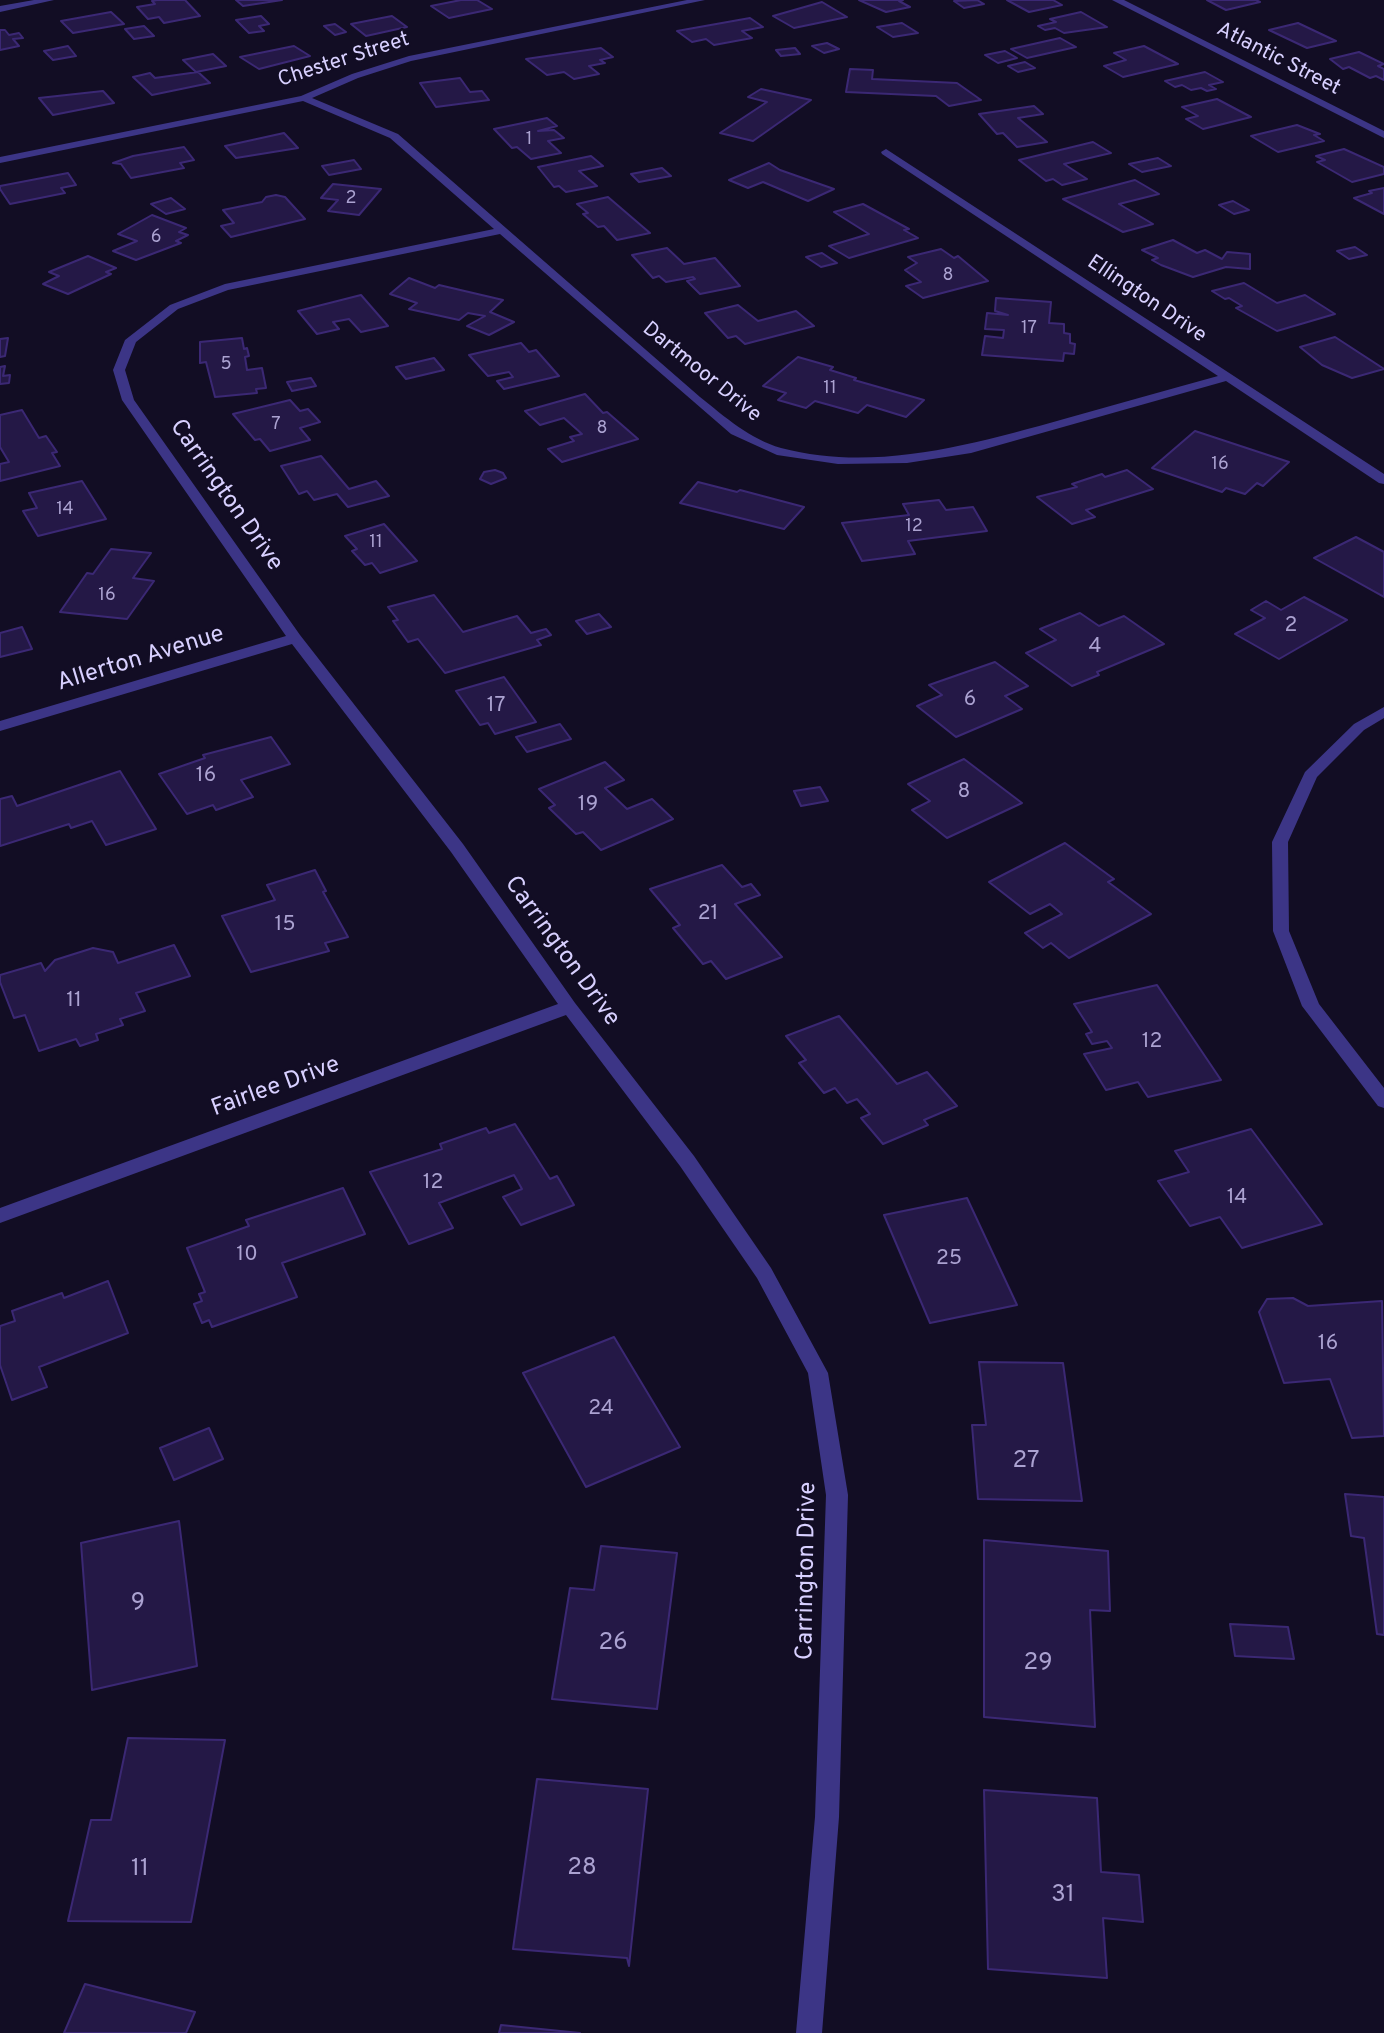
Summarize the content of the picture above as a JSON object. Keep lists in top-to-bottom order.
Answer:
{
  "streets": {
    "street": [
      "Atlantic Street",
      "Chester Street",
      "Ellington Drive",
      "Dartmoor Drive",
      "Carrington Drive",
      "Allerton Avenue",
      "Fairlee Drive"
    ]
  },
  "crossings": [
    ["Chester Street", "Dartmoor Drive"],
    ["Ellington Drive", "Dartmoor Drive"],
    ["Dartmoor Drive", "Carrington Drive"],
    ["Carrington Drive", "Allerton Avenue"],
    ["Carrington Drive", "Fairlee Drive"]
  ],
  "house_numbers": [
    "1",
    "2",
    "6",
    "8",
    "17",
    "5",
    "11",
    "7",
    "8",
    "16",
    "14",
    "12",
    "11",
    "16",
    "2",
    "4",
    "6",
    "17",
    "16",
    "8",
    "19",
    "21",
    "15",
    "11",
    "12",
    "12",
    "14",
    "10",
    "25",
    "16",
    "24",
    "27",
    "9",
    "26",
    "29",
    "28",
    "11",
    "31"
  ]
}
